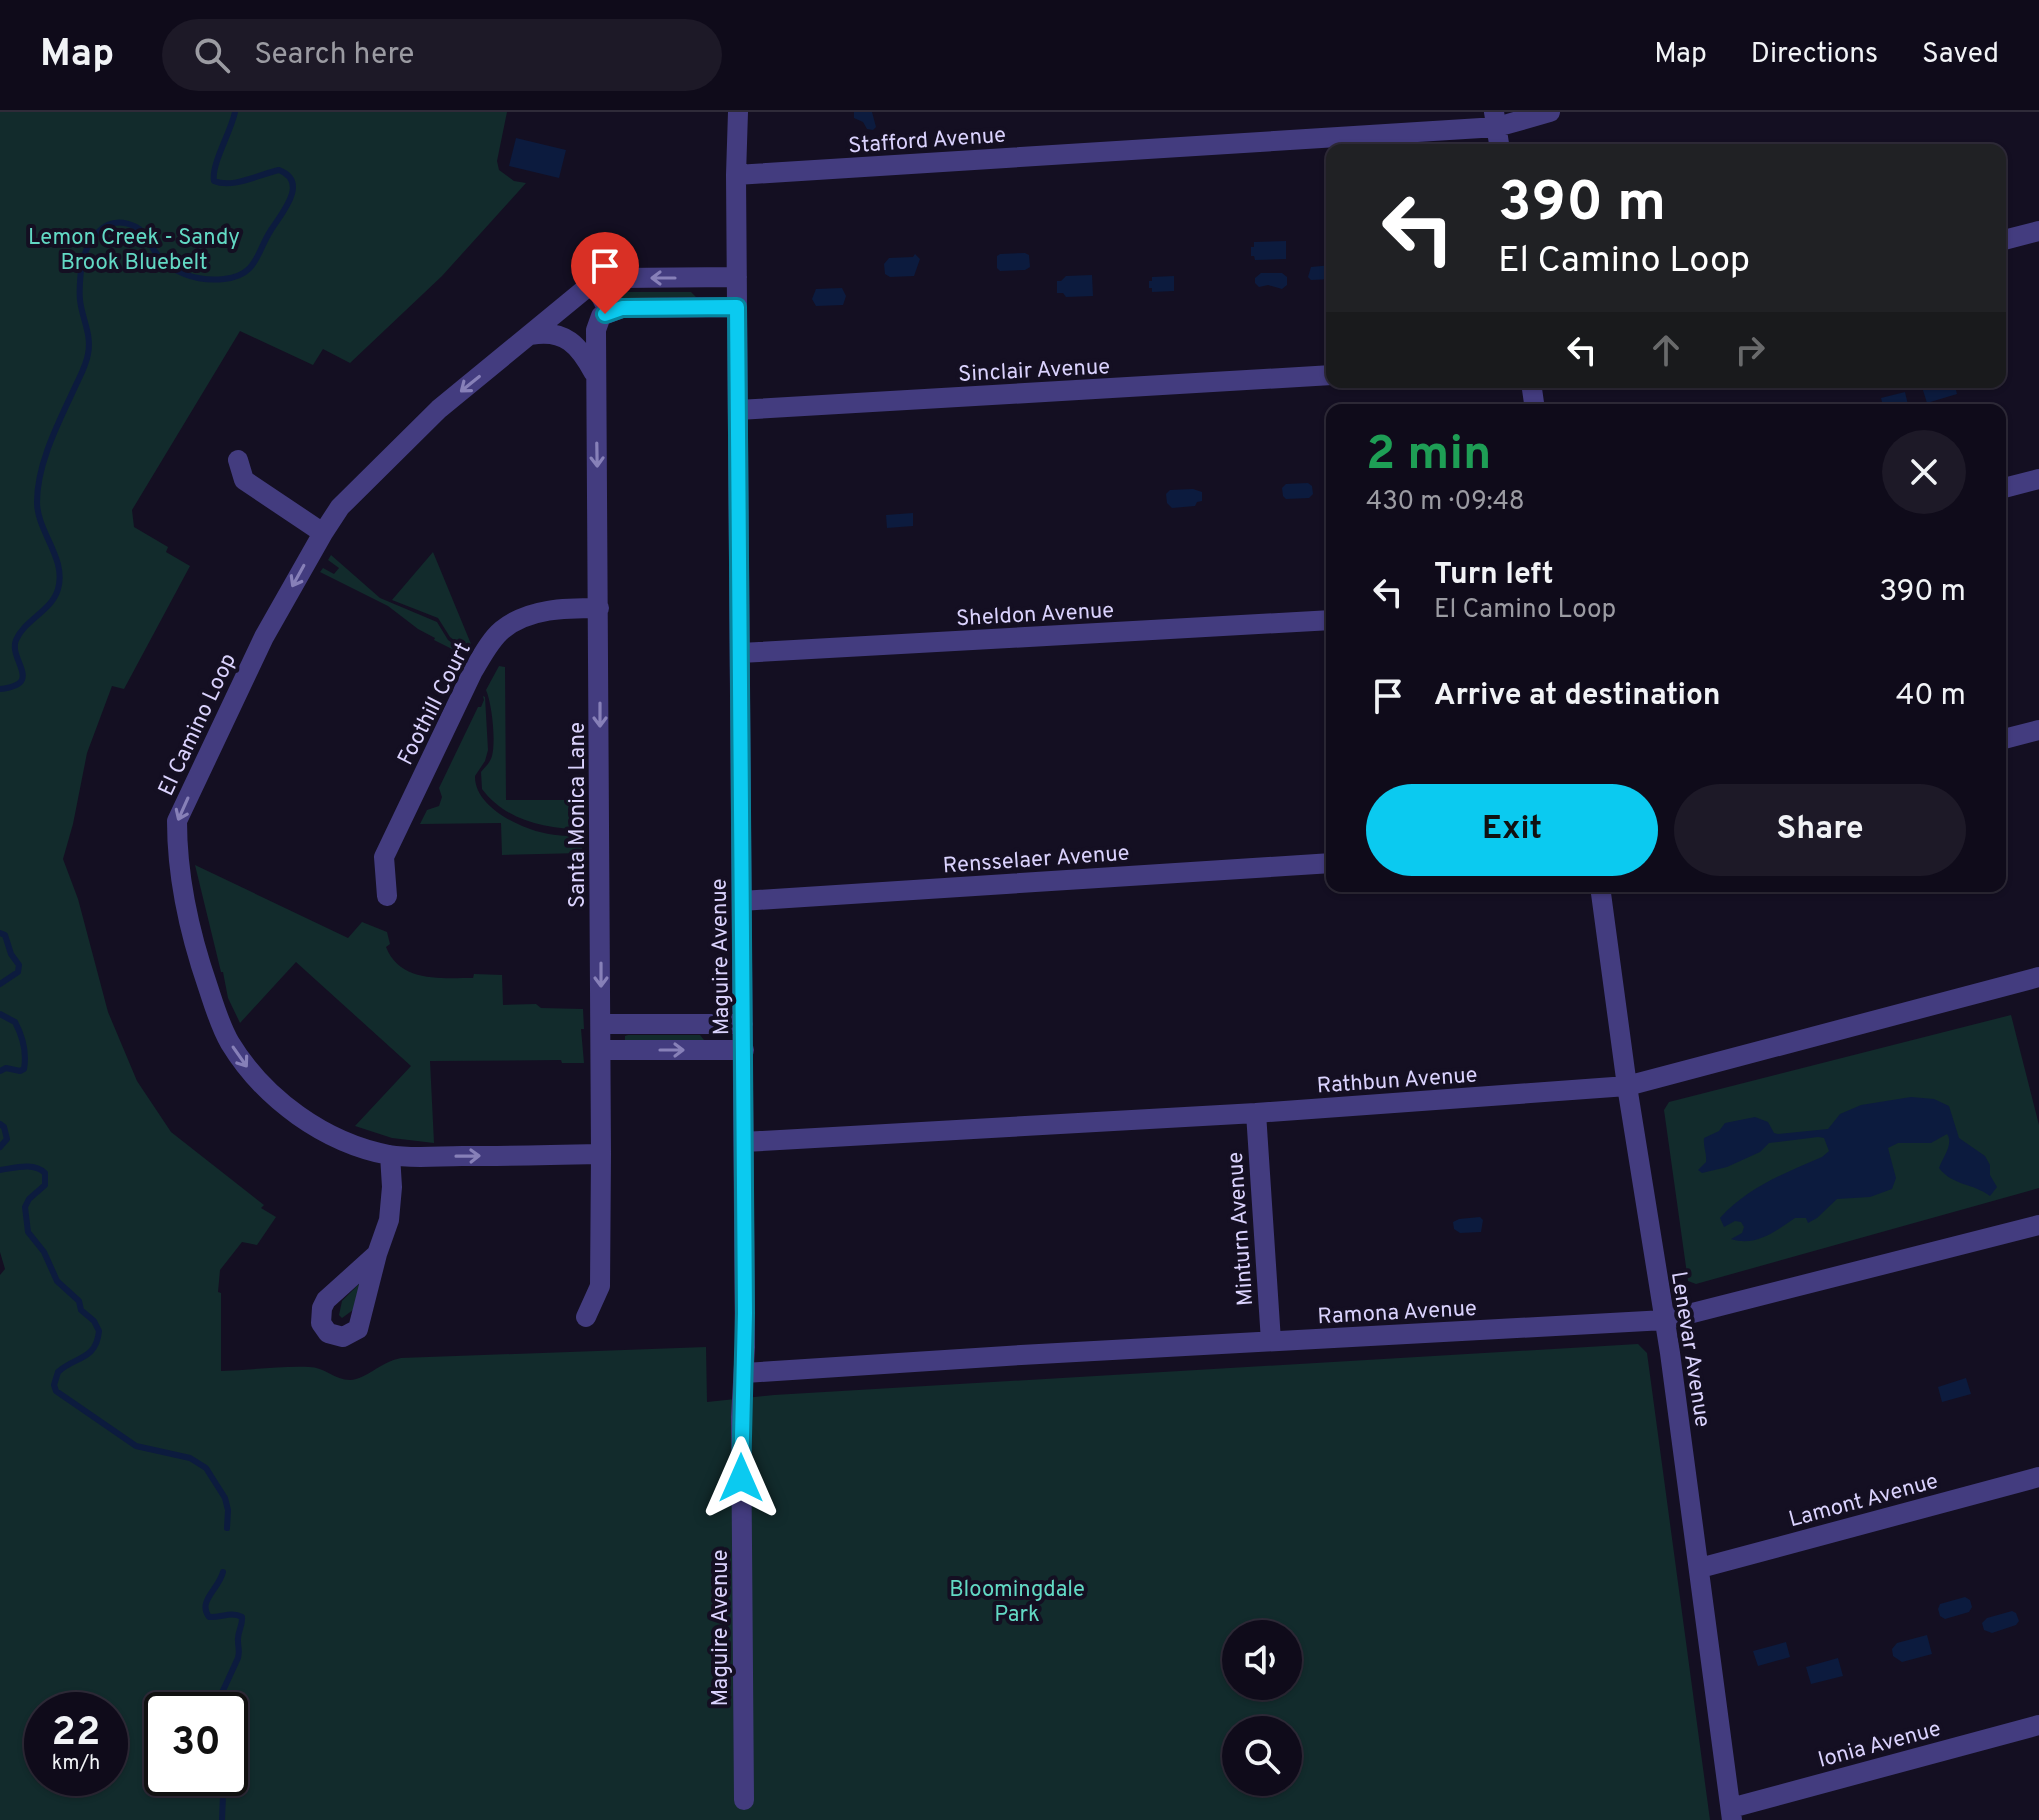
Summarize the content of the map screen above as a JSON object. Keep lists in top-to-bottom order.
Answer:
{
  "streets": {
    "street": [
      "Stafford Avenue",
      "Sinclair Avenue",
      "Sheldon Avenue",
      "Foothill Court",
      "El Camino Loop",
      "Santa Monica Lane",
      "Rensselaer Avenue",
      "Maguire Avenue",
      "Rathbun Avenue",
      "Minturn Avenue",
      "Ramona Avenue",
      "Lenevar Avenue",
      "Lamont Avenue",
      "Ionia Avenue"
    ]
  },
  "crossings": [
    ["Stafford Avenue", "Maguire Avenue"],
    ["Sinclair Avenue", "Maguire Avenue"],
    ["Sheldon Avenue", "Maguire Avenue"],
    ["Foothill Court", "Santa Monica Lane"],
    ["El Camino Loop", "Santa Monica Lane"],
    ["Rensselaer Avenue", "Maguire Avenue"],
    ["Maguire Avenue", "Rathbun Avenue"],
    ["Maguire Avenue", "Ramona Avenue"],
    ["Rathbun Avenue", "Minturn Avenue"],
    ["Rathbun Avenue", "Lenevar Avenue"],
    ["Minturn Avenue", "Ramona Avenue"],
    ["Ramona Avenue", "Lenevar Avenue"],
    ["Lenevar Avenue", "Lamont Avenue"],
    ["Lenevar Avenue", "Ionia Avenue"]
  ],
  "one_way": ["Santa Monica Lane"],
  "parks": ["Lemon Creek - Sandy Brook Bluebelt", "Bloomingdale Park"],
  "page": {
    "header": "Map",
    "search": "Search here",
    "nav": ["Map", "Directions", "Saved"],
    "turn": ["390 m", "El Camino Loop"],
    "heading": ["2 min", "430 m · 09:48"],
    "list": [
      {
        "name": "Turn left",
        "note": "El Camino Loop",
        "value": "390 m"
      },
      {
        "name": "Arrive at destination",
        "value": "40 m"
      }
    ],
    "buttons": ["Exit", "Share"],
    "speed": "22 km/h",
    "limit": "30"
  }
}
